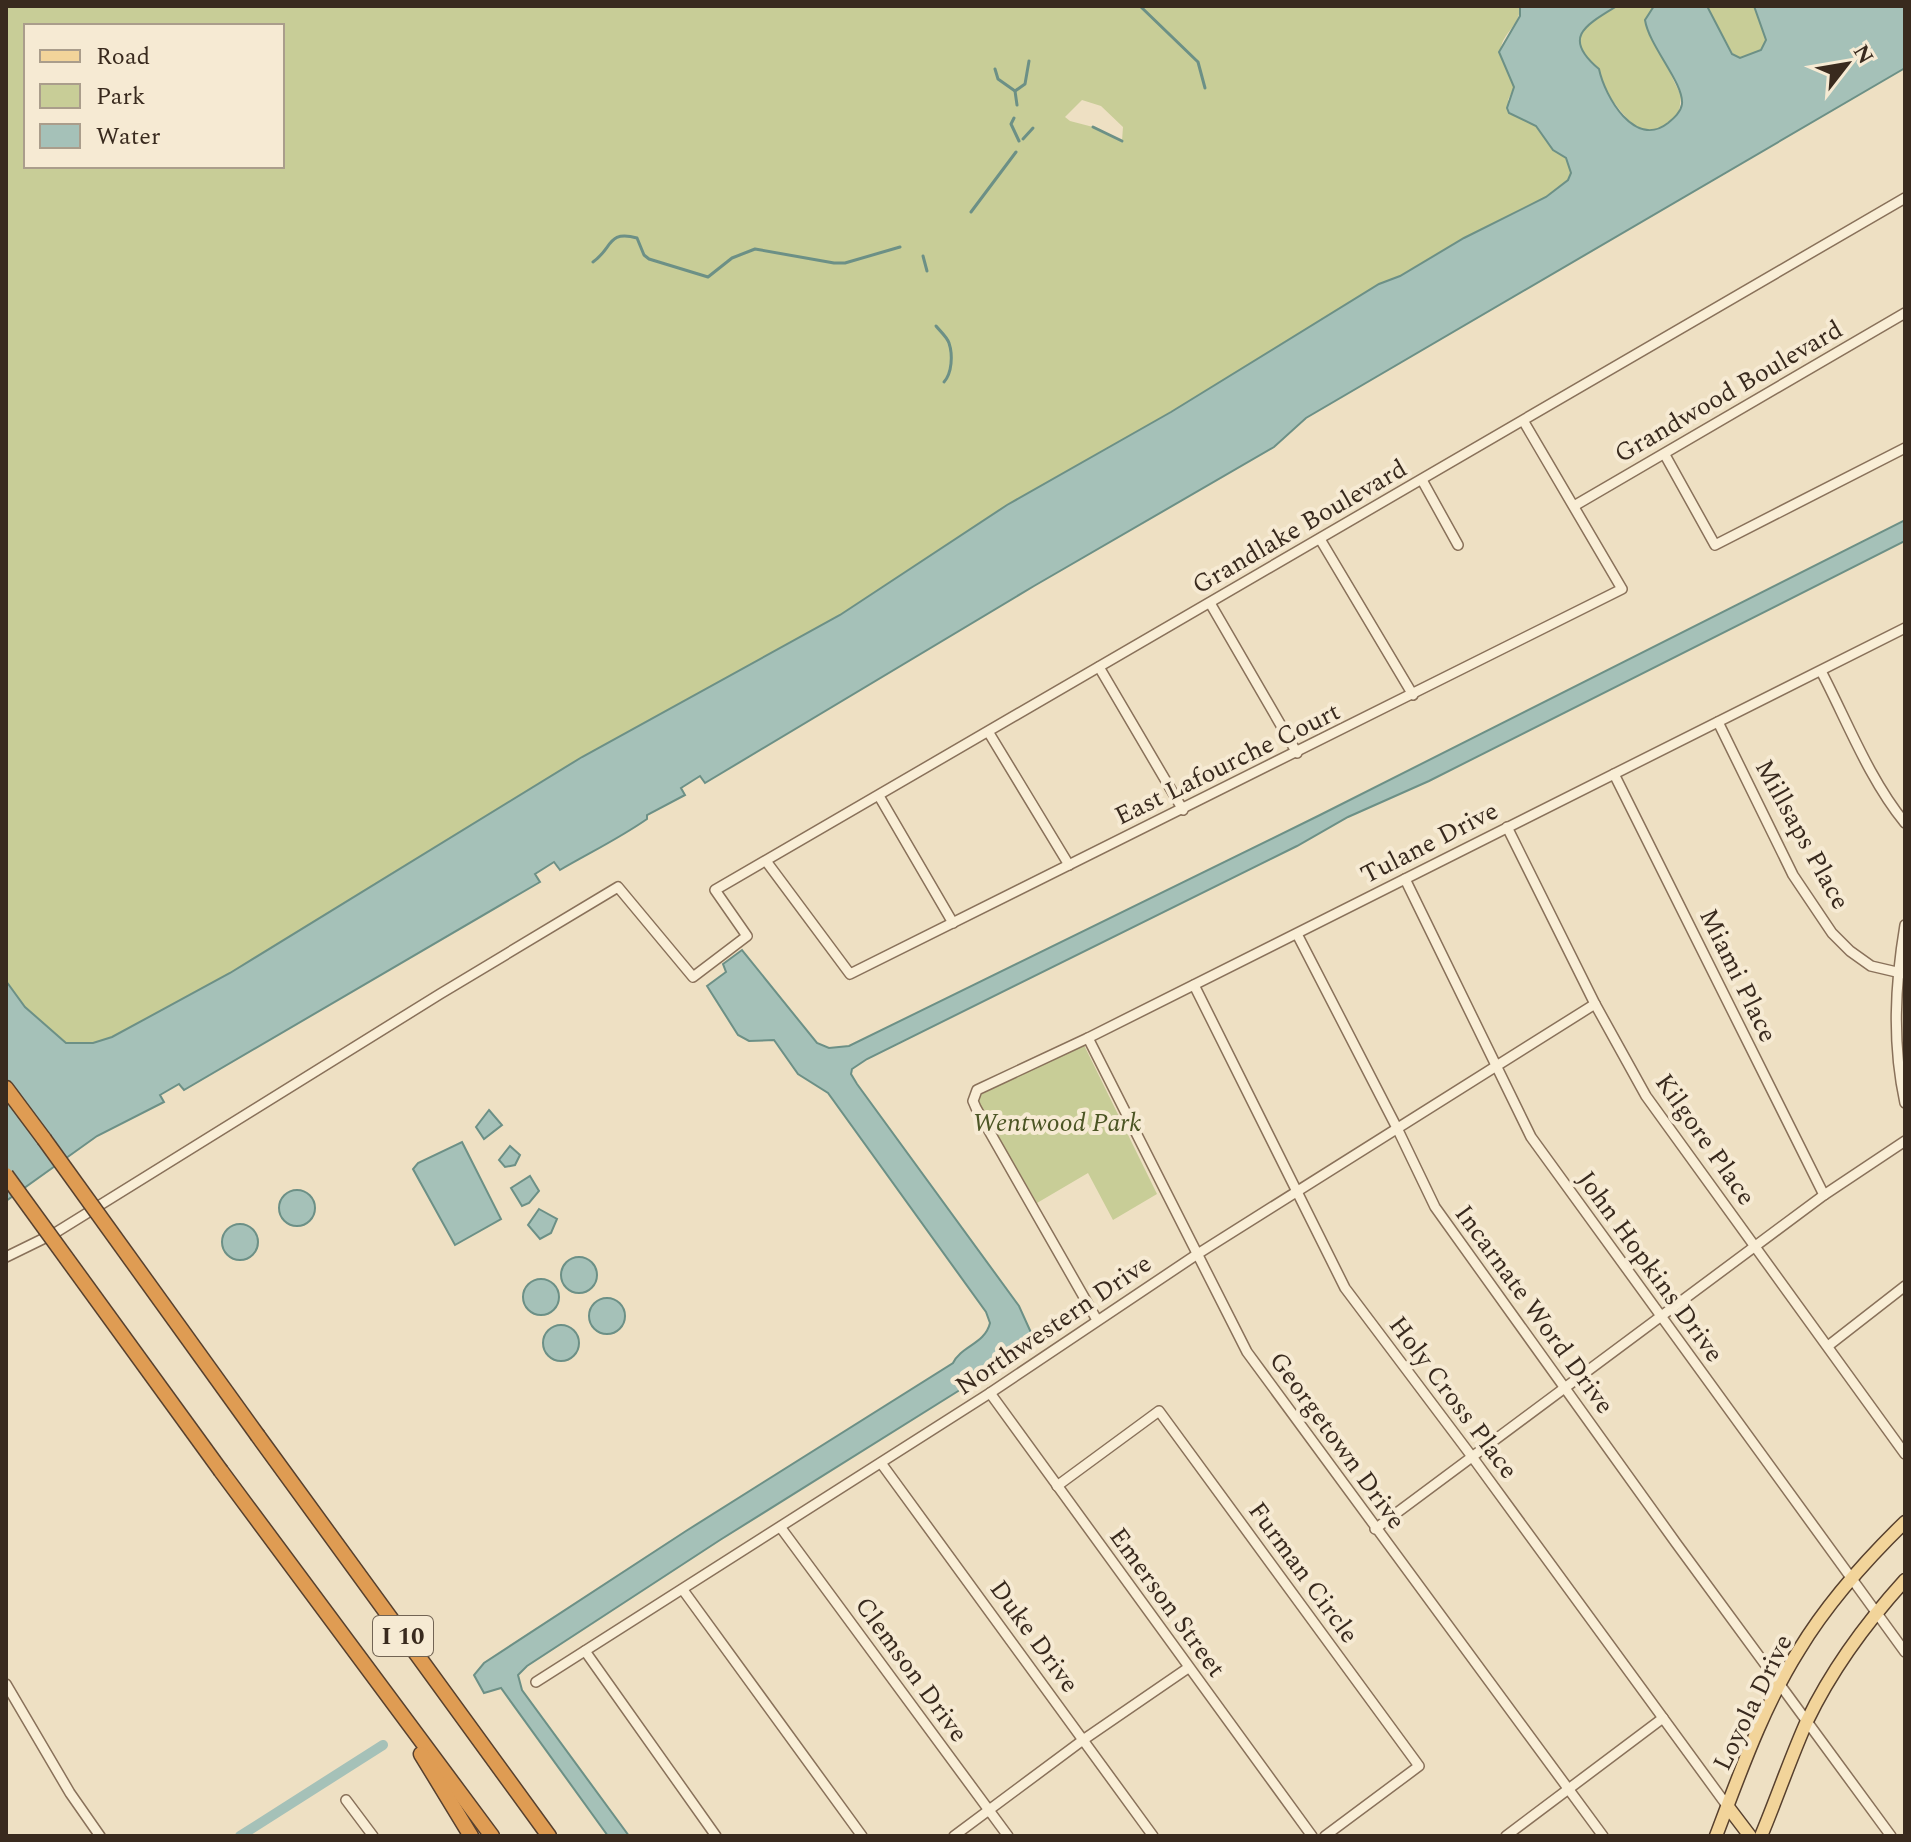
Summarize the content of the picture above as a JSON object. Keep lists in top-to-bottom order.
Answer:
{
  "streets": {
    "highway": ["I 10"],
    "main road": ["Loyola Drive"],
    "street": [
      "Grandwood Boulevard",
      "Grandlake Boulevard",
      "East Lafourche Court",
      "Millsaps Place",
      "Tulane Drive",
      "Miami Place",
      "Kilgore Place",
      "John Hopkins Drive",
      "Incarnate Word Drive",
      "Northwestern Drive",
      "Holy Cross Place",
      "Georgetown Drive",
      "Furman Circle",
      "Emerson Street",
      "Duke Drive",
      "Clemson Drive"
    ]
  },
  "crossings": [
    ["Grandwood Boulevard", "East Lafourche Court"],
    ["Grandlake Boulevard", "East Lafourche Court"],
    ["Millsaps Place", "Tulane Drive"],
    ["Tulane Drive", "Miami Place"],
    ["Tulane Drive", "Kilgore Place"],
    ["Tulane Drive", "John Hopkins Drive"],
    ["Tulane Drive", "Incarnate Word Drive"],
    ["Tulane Drive", "Northwestern Drive"],
    ["Tulane Drive", "Holy Cross Place"],
    ["Tulane Drive", "Georgetown Drive"],
    ["Kilgore Place", "Northwestern Drive"],
    ["John Hopkins Drive", "Northwestern Drive"],
    ["John Hopkins Drive", "Loyola Drive"],
    ["Incarnate Word Drive", "Northwestern Drive"],
    ["Incarnate Word Drive", "Loyola Drive"],
    ["Northwestern Drive", "Holy Cross Place"],
    ["Northwestern Drive", "Georgetown Drive"],
    ["Northwestern Drive", "Emerson Street"],
    ["Northwestern Drive", "Duke Drive"],
    ["Northwestern Drive", "Clemson Drive"],
    ["Holy Cross Place", "Loyola Drive"],
    ["Furman Circle", "Emerson Street"]
  ],
  "parks": ["Wentwood Park"],
  "legend": ["Road", "Park", "Water"],
  "north": "top right"
}
